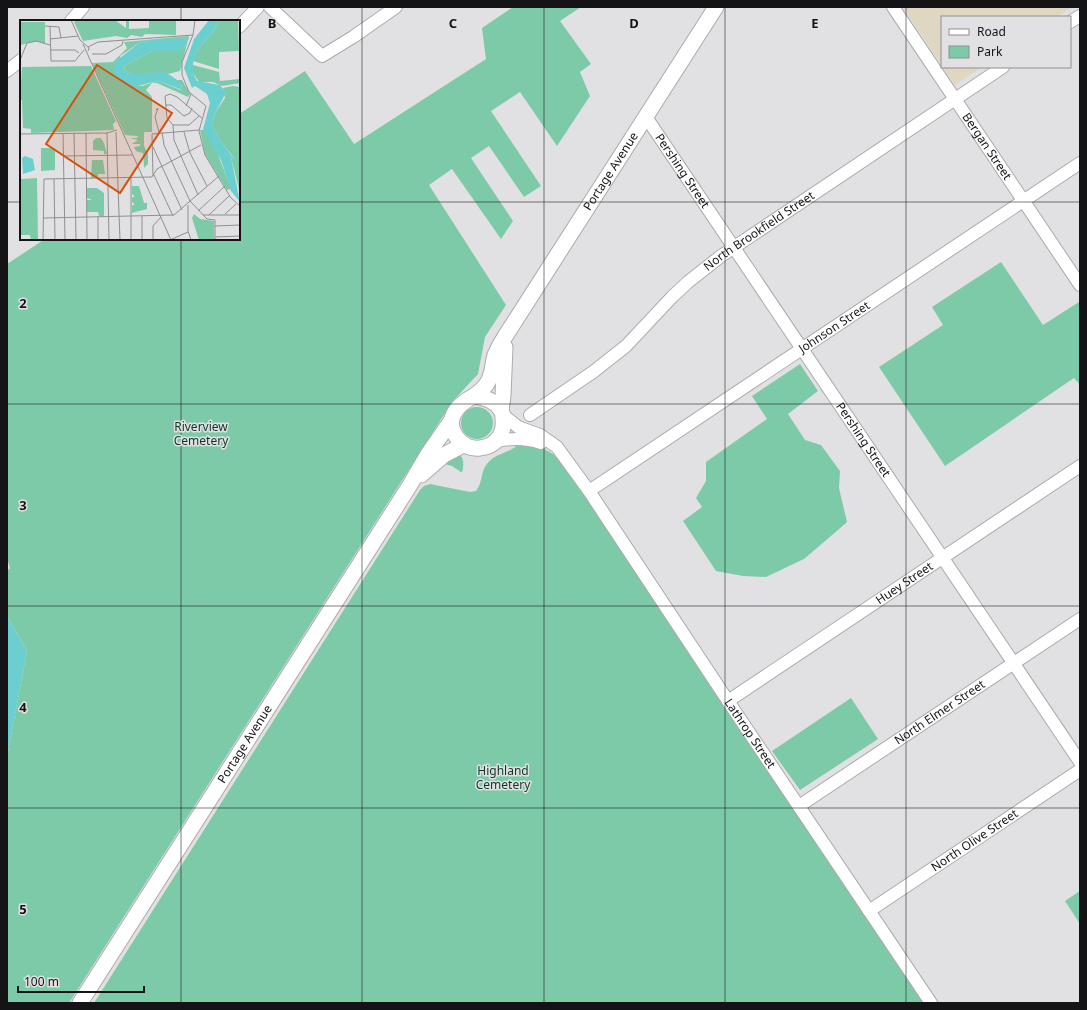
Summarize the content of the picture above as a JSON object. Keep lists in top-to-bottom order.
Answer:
{
  "streets": {
    "main road": ["Portage Avenue"],
    "street": [
      "Bergan Street",
      "Pershing Street",
      "North Brookfield Street",
      "Johnson Street",
      "Huey Street",
      "North Elmer Street",
      "Lathrop Street",
      "North Olive Street"
    ]
  },
  "crossings": [
    ["Bergan Street", "North Brookfield Street"],
    ["Bergan Street", "Johnson Street"],
    ["Pershing Street", "Portage Avenue"],
    ["Pershing Street", "North Brookfield Street"],
    ["Pershing Street", "Johnson Street"],
    ["Pershing Street", "Huey Street"],
    ["Pershing Street", "North Elmer Street"],
    ["Portage Avenue", "Lathrop Street"],
    ["Johnson Street", "Lathrop Street"],
    ["Huey Street", "Lathrop Street"],
    ["North Elmer Street", "Lathrop Street"],
    ["Lathrop Street", "North Olive Street"]
  ],
  "parks": ["Riverview Cemetery", "Highland Cemetery"],
  "legend": ["Road", "Park"],
  "scale_bar": "100 m",
  "grid": {
    "columns": [
      "B",
      "C",
      "D",
      "E"
    ],
    "rows": [
      "2",
      "3",
      "4",
      "5"
    ]
  }
}
